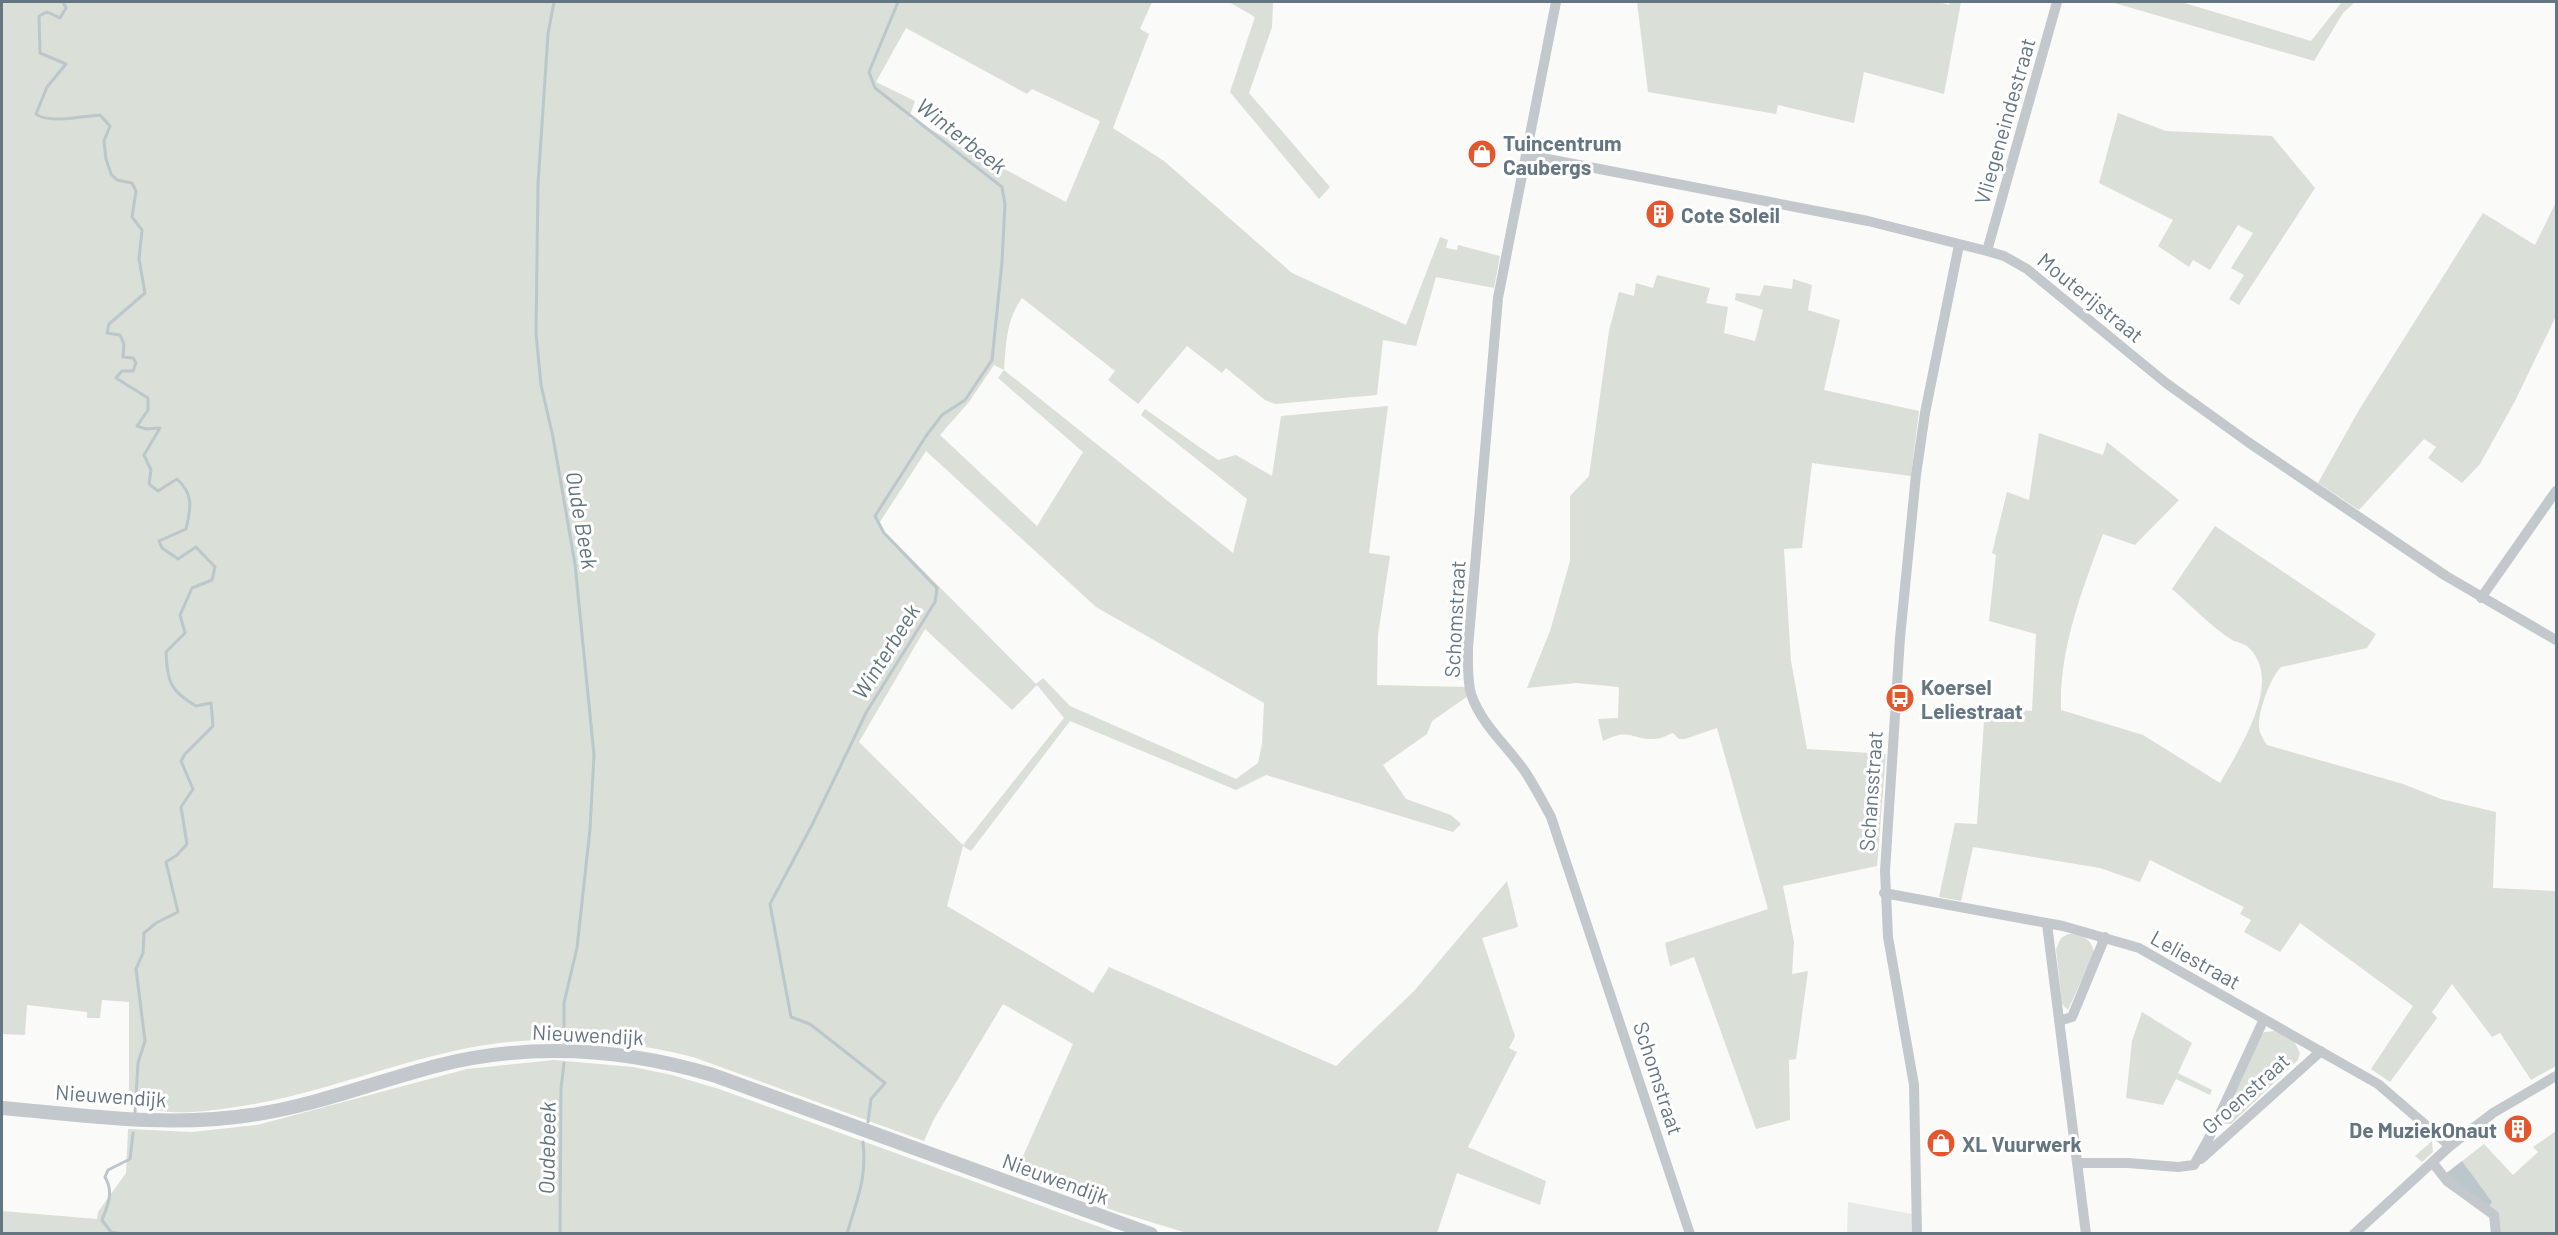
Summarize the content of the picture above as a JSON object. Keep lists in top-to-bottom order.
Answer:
{
  "streets": {
    "street": [
      "Vliegeneindestraat",
      "Mouterijstraat",
      "Schomstraat",
      "Schansstraat",
      "Leliestraat",
      "Nieuwendijk",
      "Groenstraat"
    ]
  },
  "crossings": [
    ["Vliegeneindestraat", "Mouterijstraat"],
    ["Mouterijstraat", "Schomstraat"],
    ["Mouterijstraat", "Schansstraat"],
    ["Schansstraat", "Leliestraat"],
    ["Leliestraat", "Groenstraat"]
  ],
  "water": ["Winterbeek", "Oude Beek", "Oudebeek"],
  "places": {
    "shop": ["Tuincentrum Caubergs", "XL Vuurwerk"],
    "building": ["Cote Soleil", "De MuziekOnaut"],
    "bus stop": ["Koersel Leliestraat"]
  }
}
